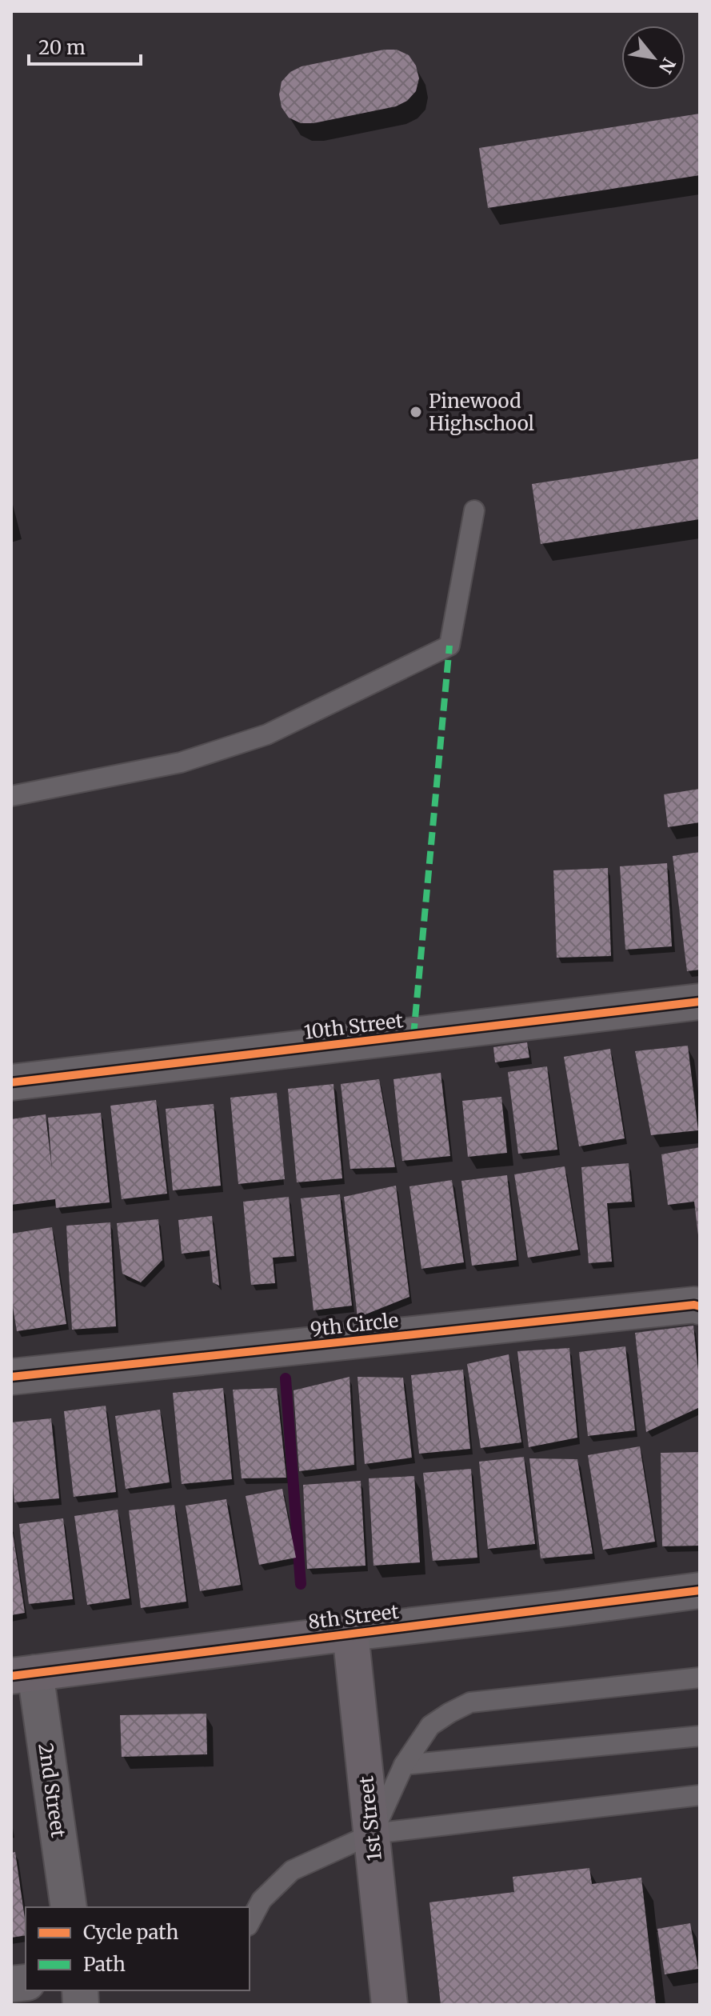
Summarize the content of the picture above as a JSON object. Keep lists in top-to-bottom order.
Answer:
{
  "streets": {
    "street": [
      "10th Street",
      "9th Circle",
      "8th Street",
      "2nd Street",
      "1st Street"
    ]
  },
  "crossings": [
    ["8th Street", "2nd Street"],
    ["8th Street", "1st Street"]
  ],
  "places": ["Pinewood Highschool"],
  "legend": ["Cycle path", "Path"],
  "scale_bar": "20 m",
  "north": "bottom right"
}
